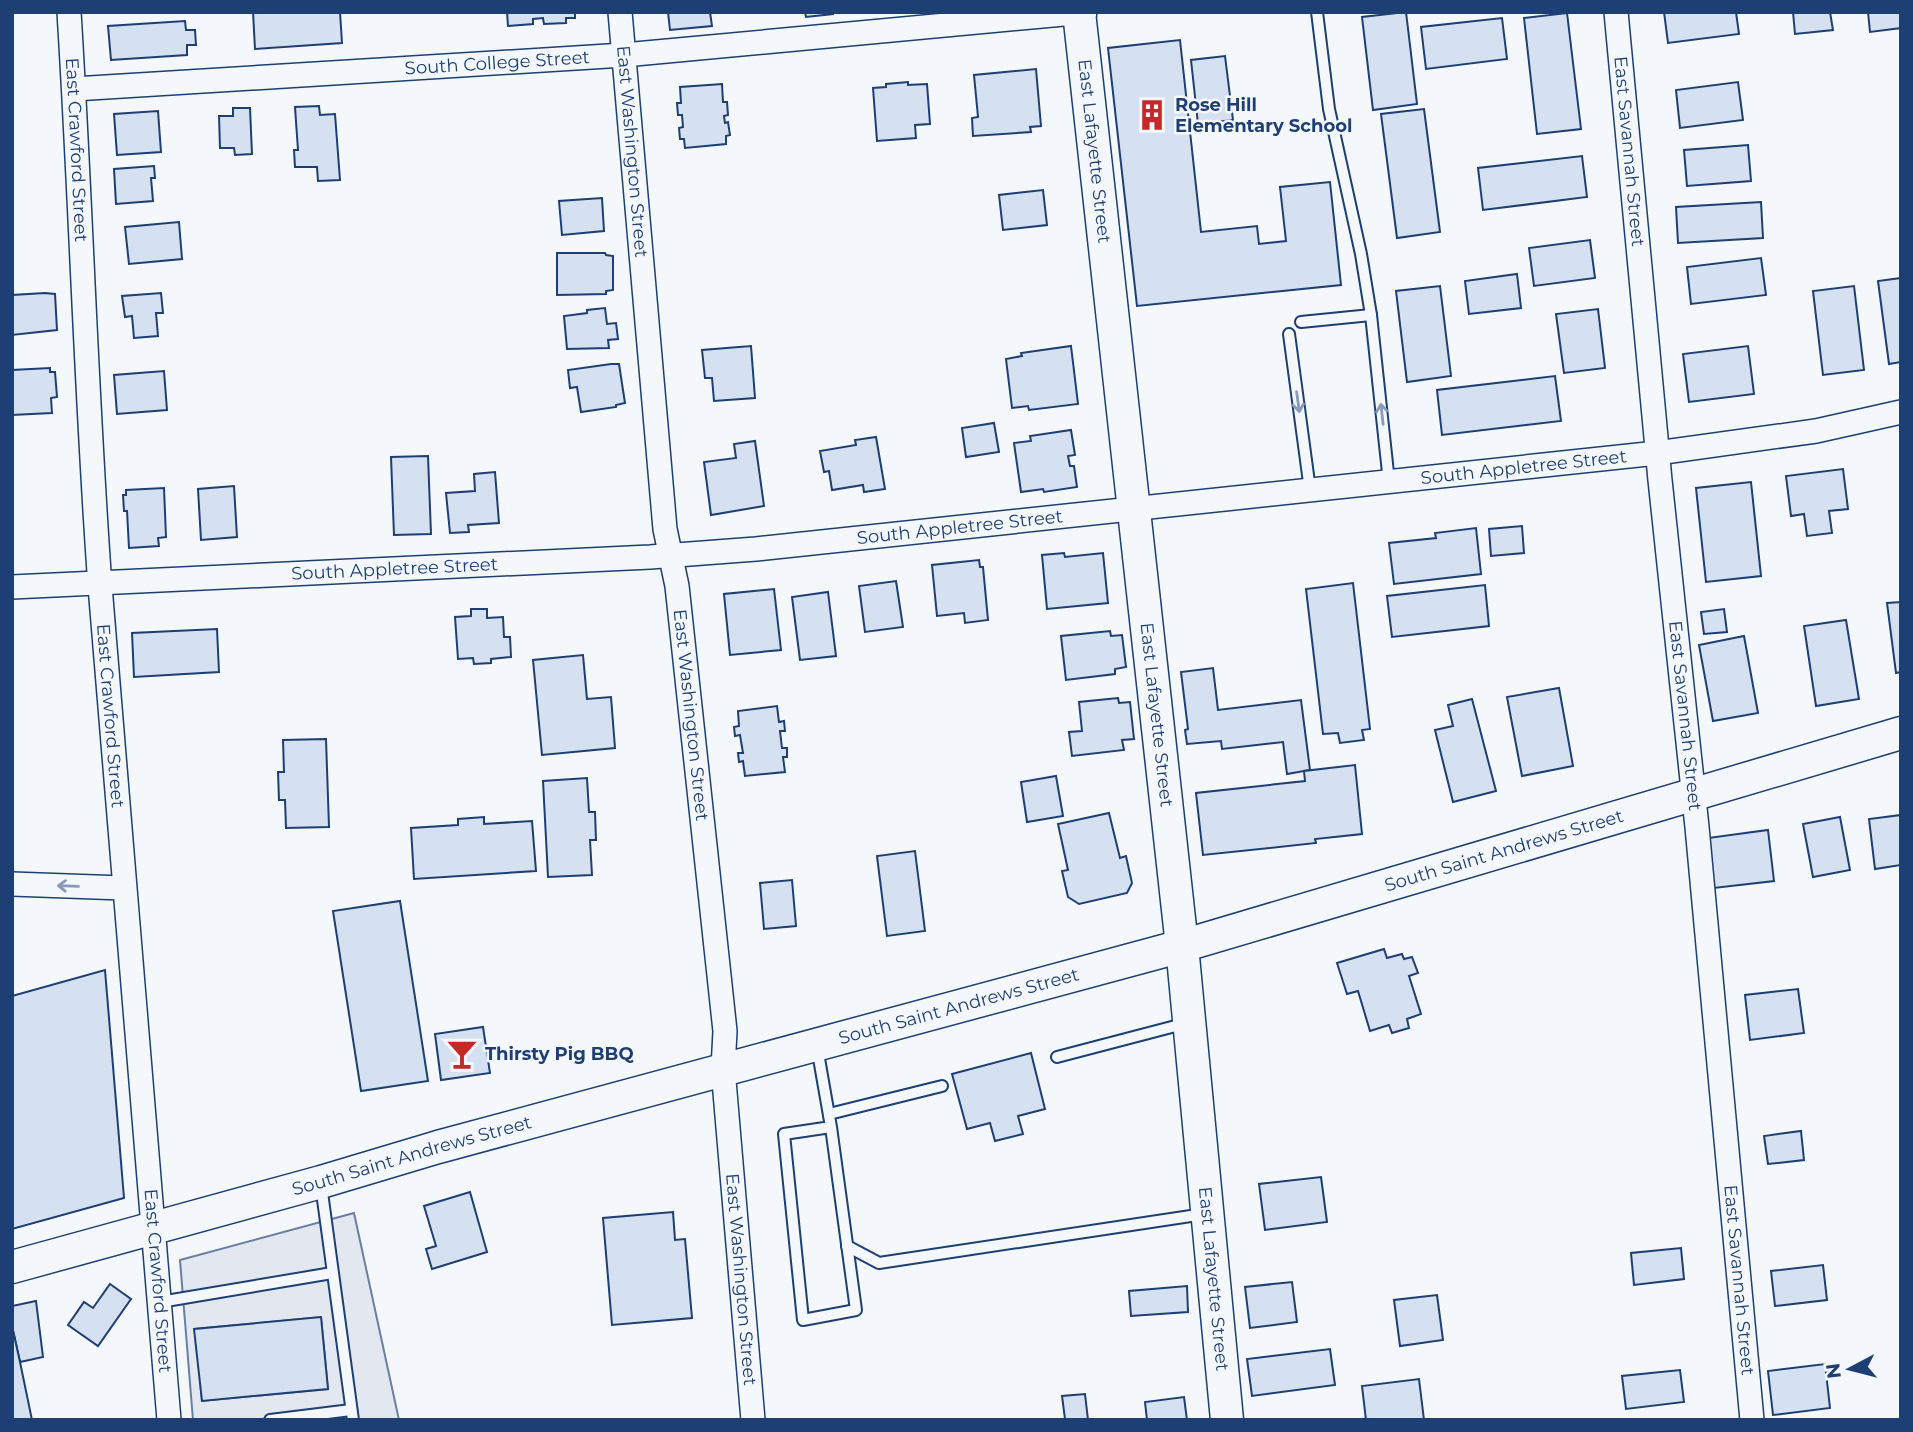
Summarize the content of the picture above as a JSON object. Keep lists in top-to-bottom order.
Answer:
{
  "streets": {
    "street": [
      "South College Street",
      "East Crawford Street",
      "East Washington Street",
      "East Lafayette Street",
      "East Savannah Street",
      "South Appletree Street",
      "South Saint Andrews Street"
    ]
  },
  "crossings": [
    ["South College Street", "East Crawford Street"],
    ["South College Street", "East Washington Street"],
    ["South College Street", "East Lafayette Street"],
    ["East Crawford Street", "South Appletree Street"],
    ["East Crawford Street", "South Saint Andrews Street"],
    ["East Washington Street", "South Appletree Street"],
    ["East Washington Street", "South Saint Andrews Street"],
    ["East Lafayette Street", "South Appletree Street"],
    ["East Lafayette Street", "South Saint Andrews Street"],
    ["East Savannah Street", "South Appletree Street"],
    ["East Savannah Street", "South Saint Andrews Street"]
  ],
  "places": {
    "building": ["Rose Hill Elementary School"],
    "bar": ["Thirsty Pig BBQ"]
  },
  "north": "left"
}
